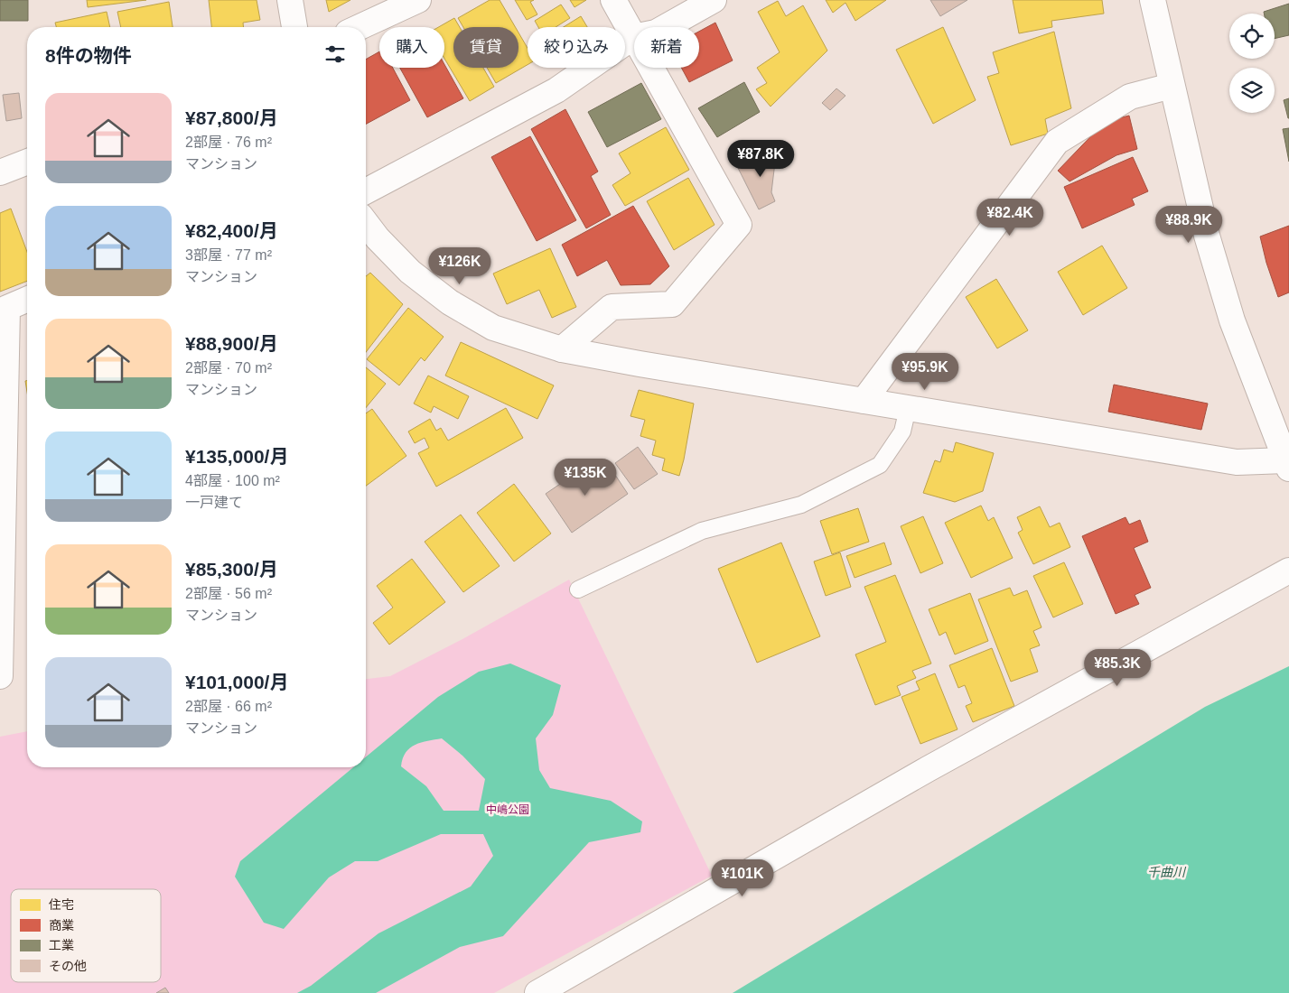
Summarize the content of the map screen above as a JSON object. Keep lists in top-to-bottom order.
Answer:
{
  "water": ["千曲川"],
  "parks": ["中嶋公園"],
  "legend": [
    "住宅",
    "商業",
    "工業",
    "その他"
  ],
  "page": {
    "chip": [
      "購入",
      "賃貸",
      "絞り込み",
      "新着"
    ],
    "heading": "8件の物件",
    "list": [
      {
        "name": "¥87,800/月",
        "note": "2部屋 · 76 m² · マンション"
      },
      {
        "name": "¥82,400/月",
        "note": "3部屋 · 77 m² · マンション"
      },
      {
        "name": "¥88,900/月",
        "note": "2部屋 · 70 m² · マンション"
      },
      {
        "name": "¥135,000/月",
        "note": "4部屋 · 100 m² · 一戸建て"
      },
      {
        "name": "¥85,300/月",
        "note": "2部屋 · 56 m² · マンション"
      },
      {
        "name": "¥101,000/月",
        "note": "2部屋 · 66 m² · マンション"
      }
    ],
    "price": [
      "¥87.8K",
      "¥82.4K",
      "¥88.9K",
      "¥126K",
      "¥95.9K",
      "¥135K",
      "¥85.3K",
      "¥101K"
    ]
  }
}
